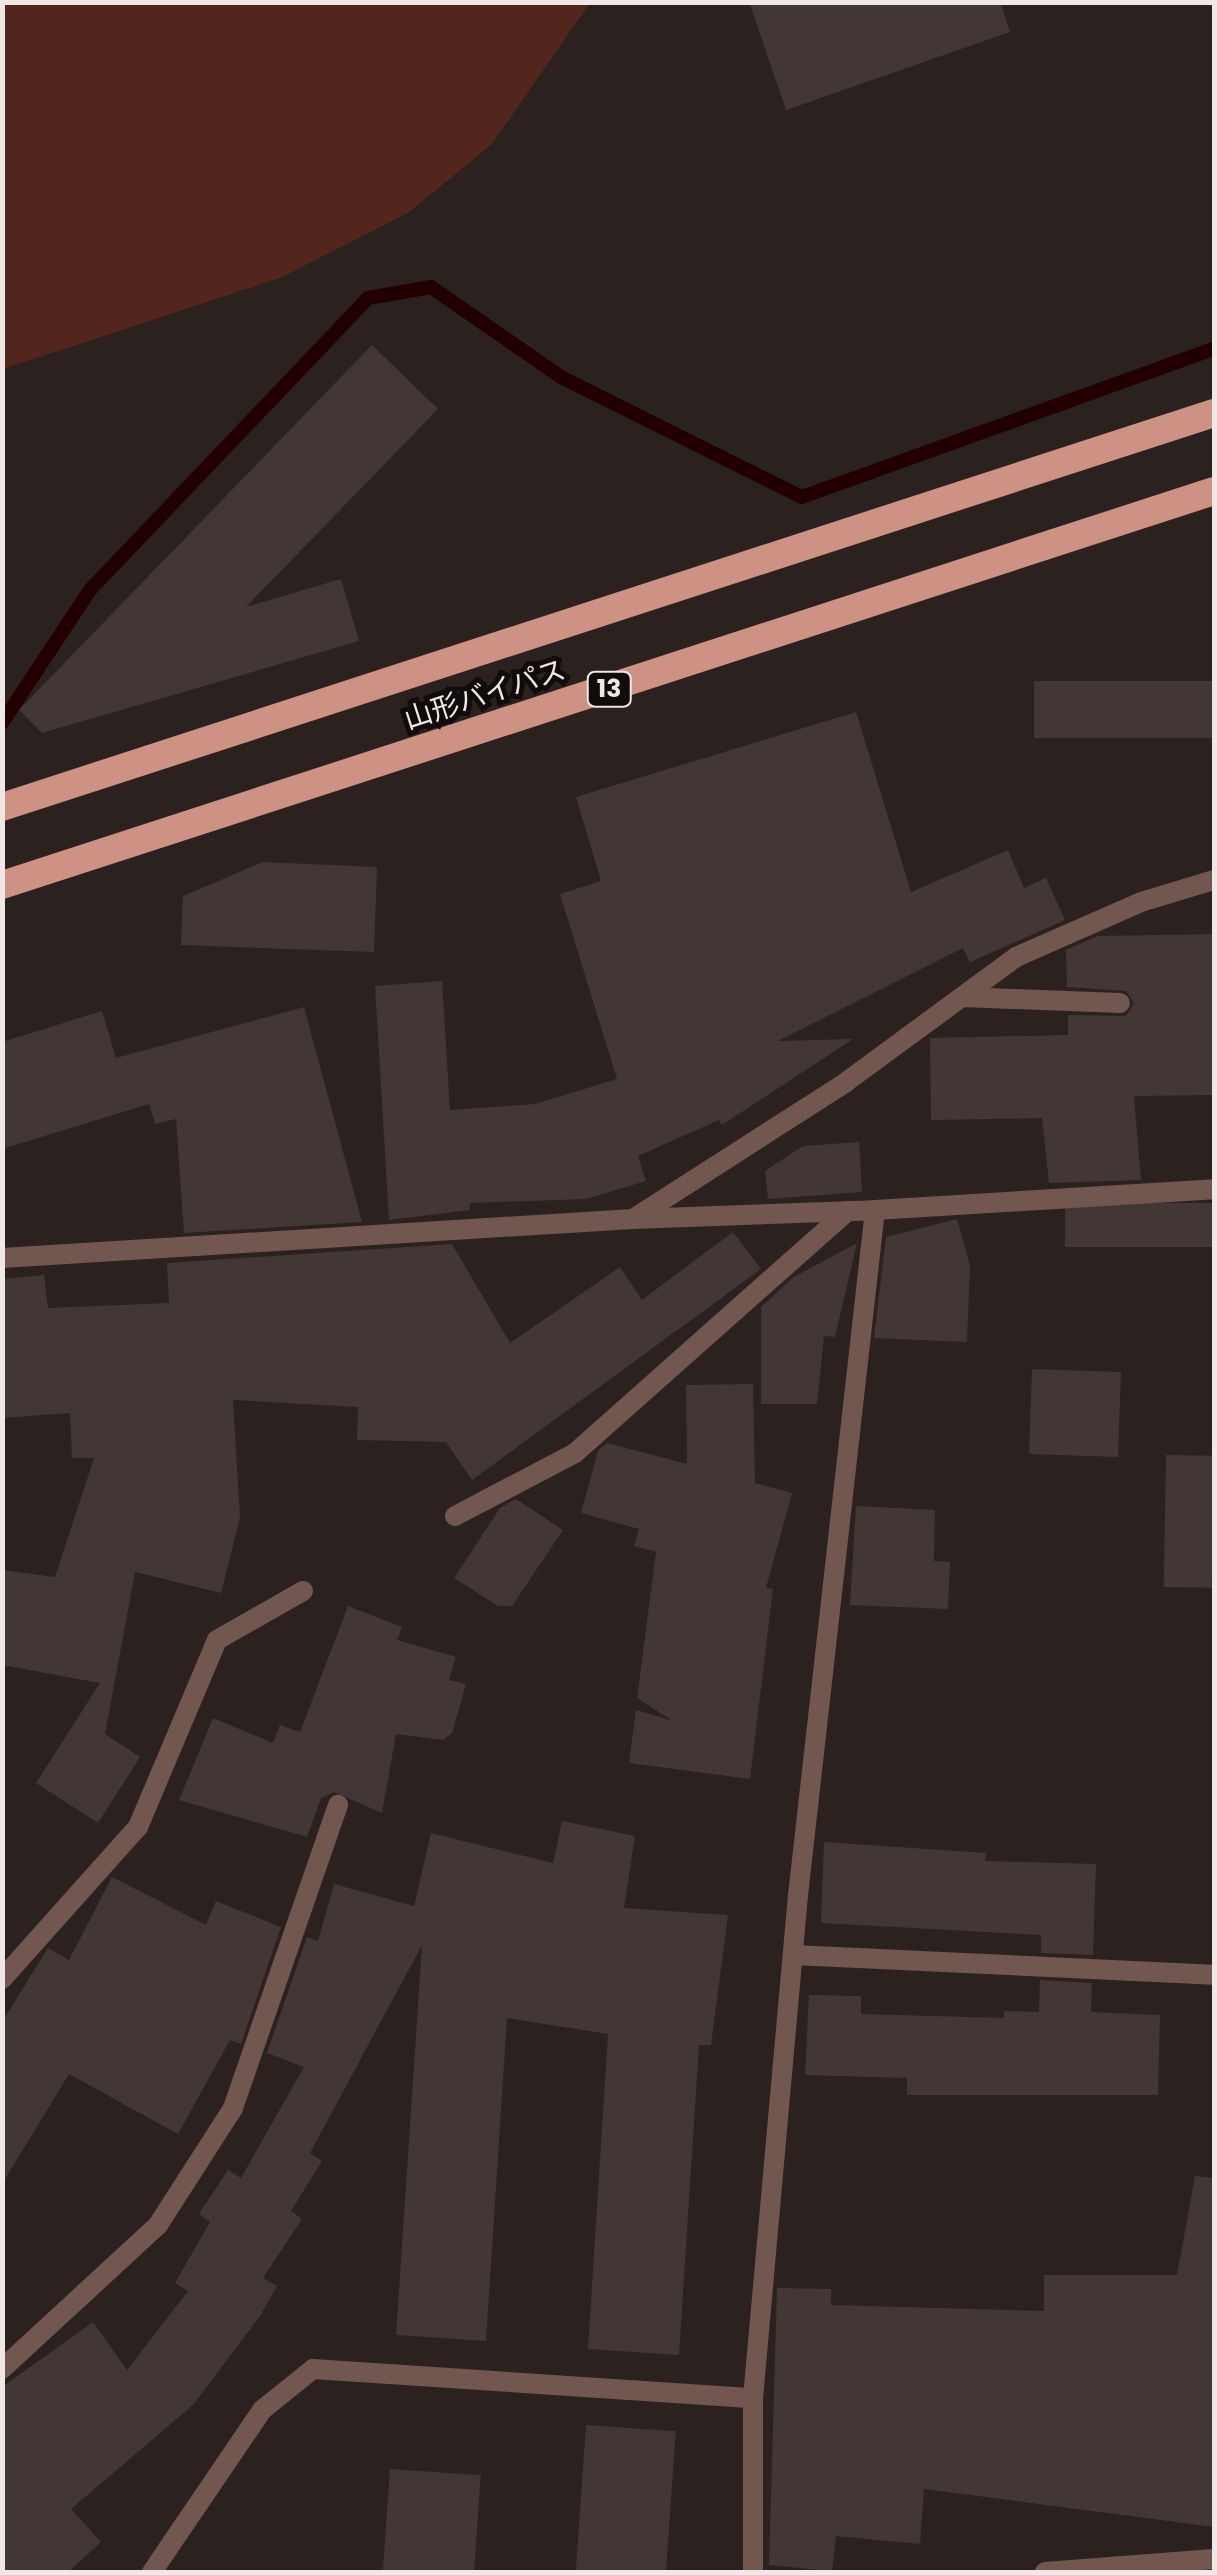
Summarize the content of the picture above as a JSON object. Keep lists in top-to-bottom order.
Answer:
{
  "streets": {
    "highway": ["13", "山形バイパス"]
  }
}
